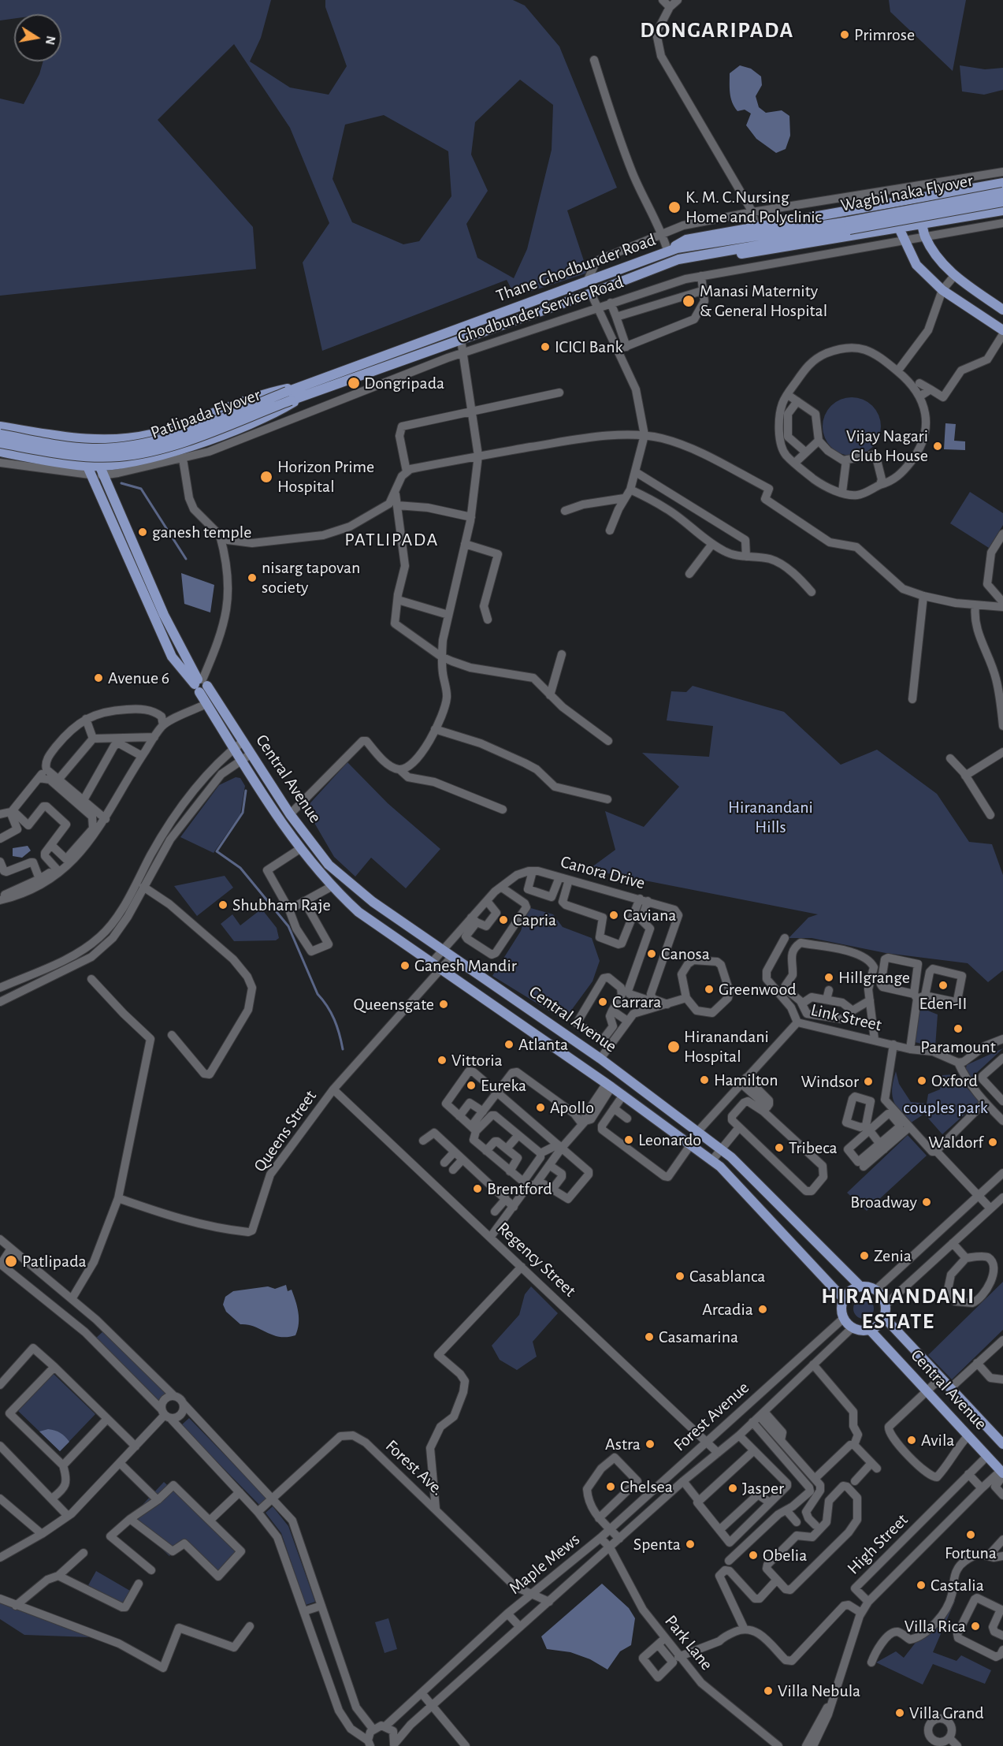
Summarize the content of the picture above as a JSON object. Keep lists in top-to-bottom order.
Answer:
{
  "streets": {
    "main road": [
      "Wagbil naka Flyover",
      "Thane Ghodbunder Road",
      "Patlipada Flyover",
      "Central Avenue"
    ],
    "street": [
      "Ghodbunder Service Road",
      "Canora Drive",
      "Link Street",
      "Queens Street",
      "Regency Street",
      "Forest Avenue",
      "Forest Ave.",
      "High Street",
      "Maple Mews",
      "Park Lane"
    ]
  },
  "crossings": [
    ["Wagbil naka Flyover", "Thane Ghodbunder Road"],
    ["Thane Ghodbunder Road", "Ghodbunder Service Road"],
    ["Thane Ghodbunder Road", "Patlipada Flyover"],
    ["Ghodbunder Service Road", "Central Avenue"],
    ["Central Avenue", "Canora Drive"],
    ["Central Avenue", "Link Street"],
    ["Central Avenue", "Queens Street"],
    ["Central Avenue", "Forest Avenue"],
    ["Central Avenue", "High Street"],
    ["Queens Street", "Regency Street"],
    ["Regency Street", "Forest Avenue"],
    ["Forest Avenue", "Forest Ave."],
    ["Forest Avenue", "Maple Mews"],
    ["Forest Avenue", "Park Lane"],
    ["Forest Ave.", "Maple Mews"],
    ["Maple Mews", "Park Lane"]
  ],
  "districts": ["DONGARIPADA", "PATLIPADA", "HIRANANDANI ESTATE"],
  "parks": ["Hiranandani Hills", "couples park"],
  "places": [
    "Primrose",
    "K. M. C.Nursing Home and Polyclinic",
    "Manasi Maternity & General Hospital",
    "ICICI Bank",
    "Dongripada",
    "Vijay Nagari Club House",
    "Horizon Prime Hospital",
    "ganesh temple",
    "nisarg tapovan society",
    "Avenue 6",
    "Shubham Raje",
    "Caviana",
    "Capria",
    "Canosa",
    "Ganesh Mandir",
    "Hillgrange",
    "Eden-II",
    "Greenwood",
    "Carrara",
    "Queensgate",
    "Paramount",
    "Atlanta",
    "Hiranandani Hospital",
    "Vittoria",
    "Hamilton",
    "Oxford",
    "Windsor",
    "Eureka",
    "Apollo",
    "Leonardo",
    "Waldorf",
    "Tribeca",
    "Brentford",
    "Broadway",
    "Zenia",
    "Patlipada",
    "Casablanca",
    "Arcadia",
    "Casamarina",
    "Avila",
    "Astra",
    "Chelsea",
    "Jasper",
    "Fortuna",
    "Spenta",
    "Obelia",
    "Castalia",
    "Villa Rica",
    "Villa Nebula",
    "Villa Grand"
  ],
  "north": "right"
}
